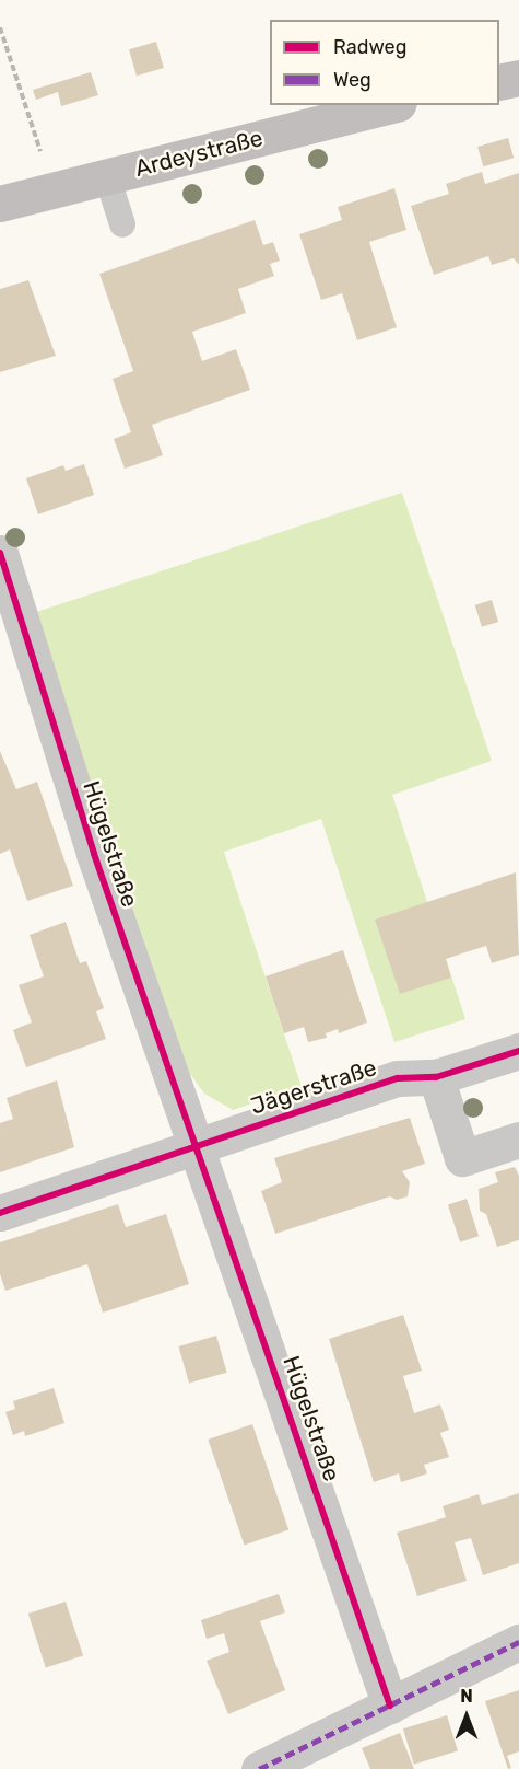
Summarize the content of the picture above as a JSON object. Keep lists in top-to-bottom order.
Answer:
{
  "streets": {
    "main road": ["Ardeystraße"],
    "street": ["Hügelstraße", "Jägerstraße"]
  },
  "crossings": [
    ["Hügelstraße", "Jägerstraße"]
  ],
  "legend": ["Radweg", "Weg"],
  "north": "top"
}
